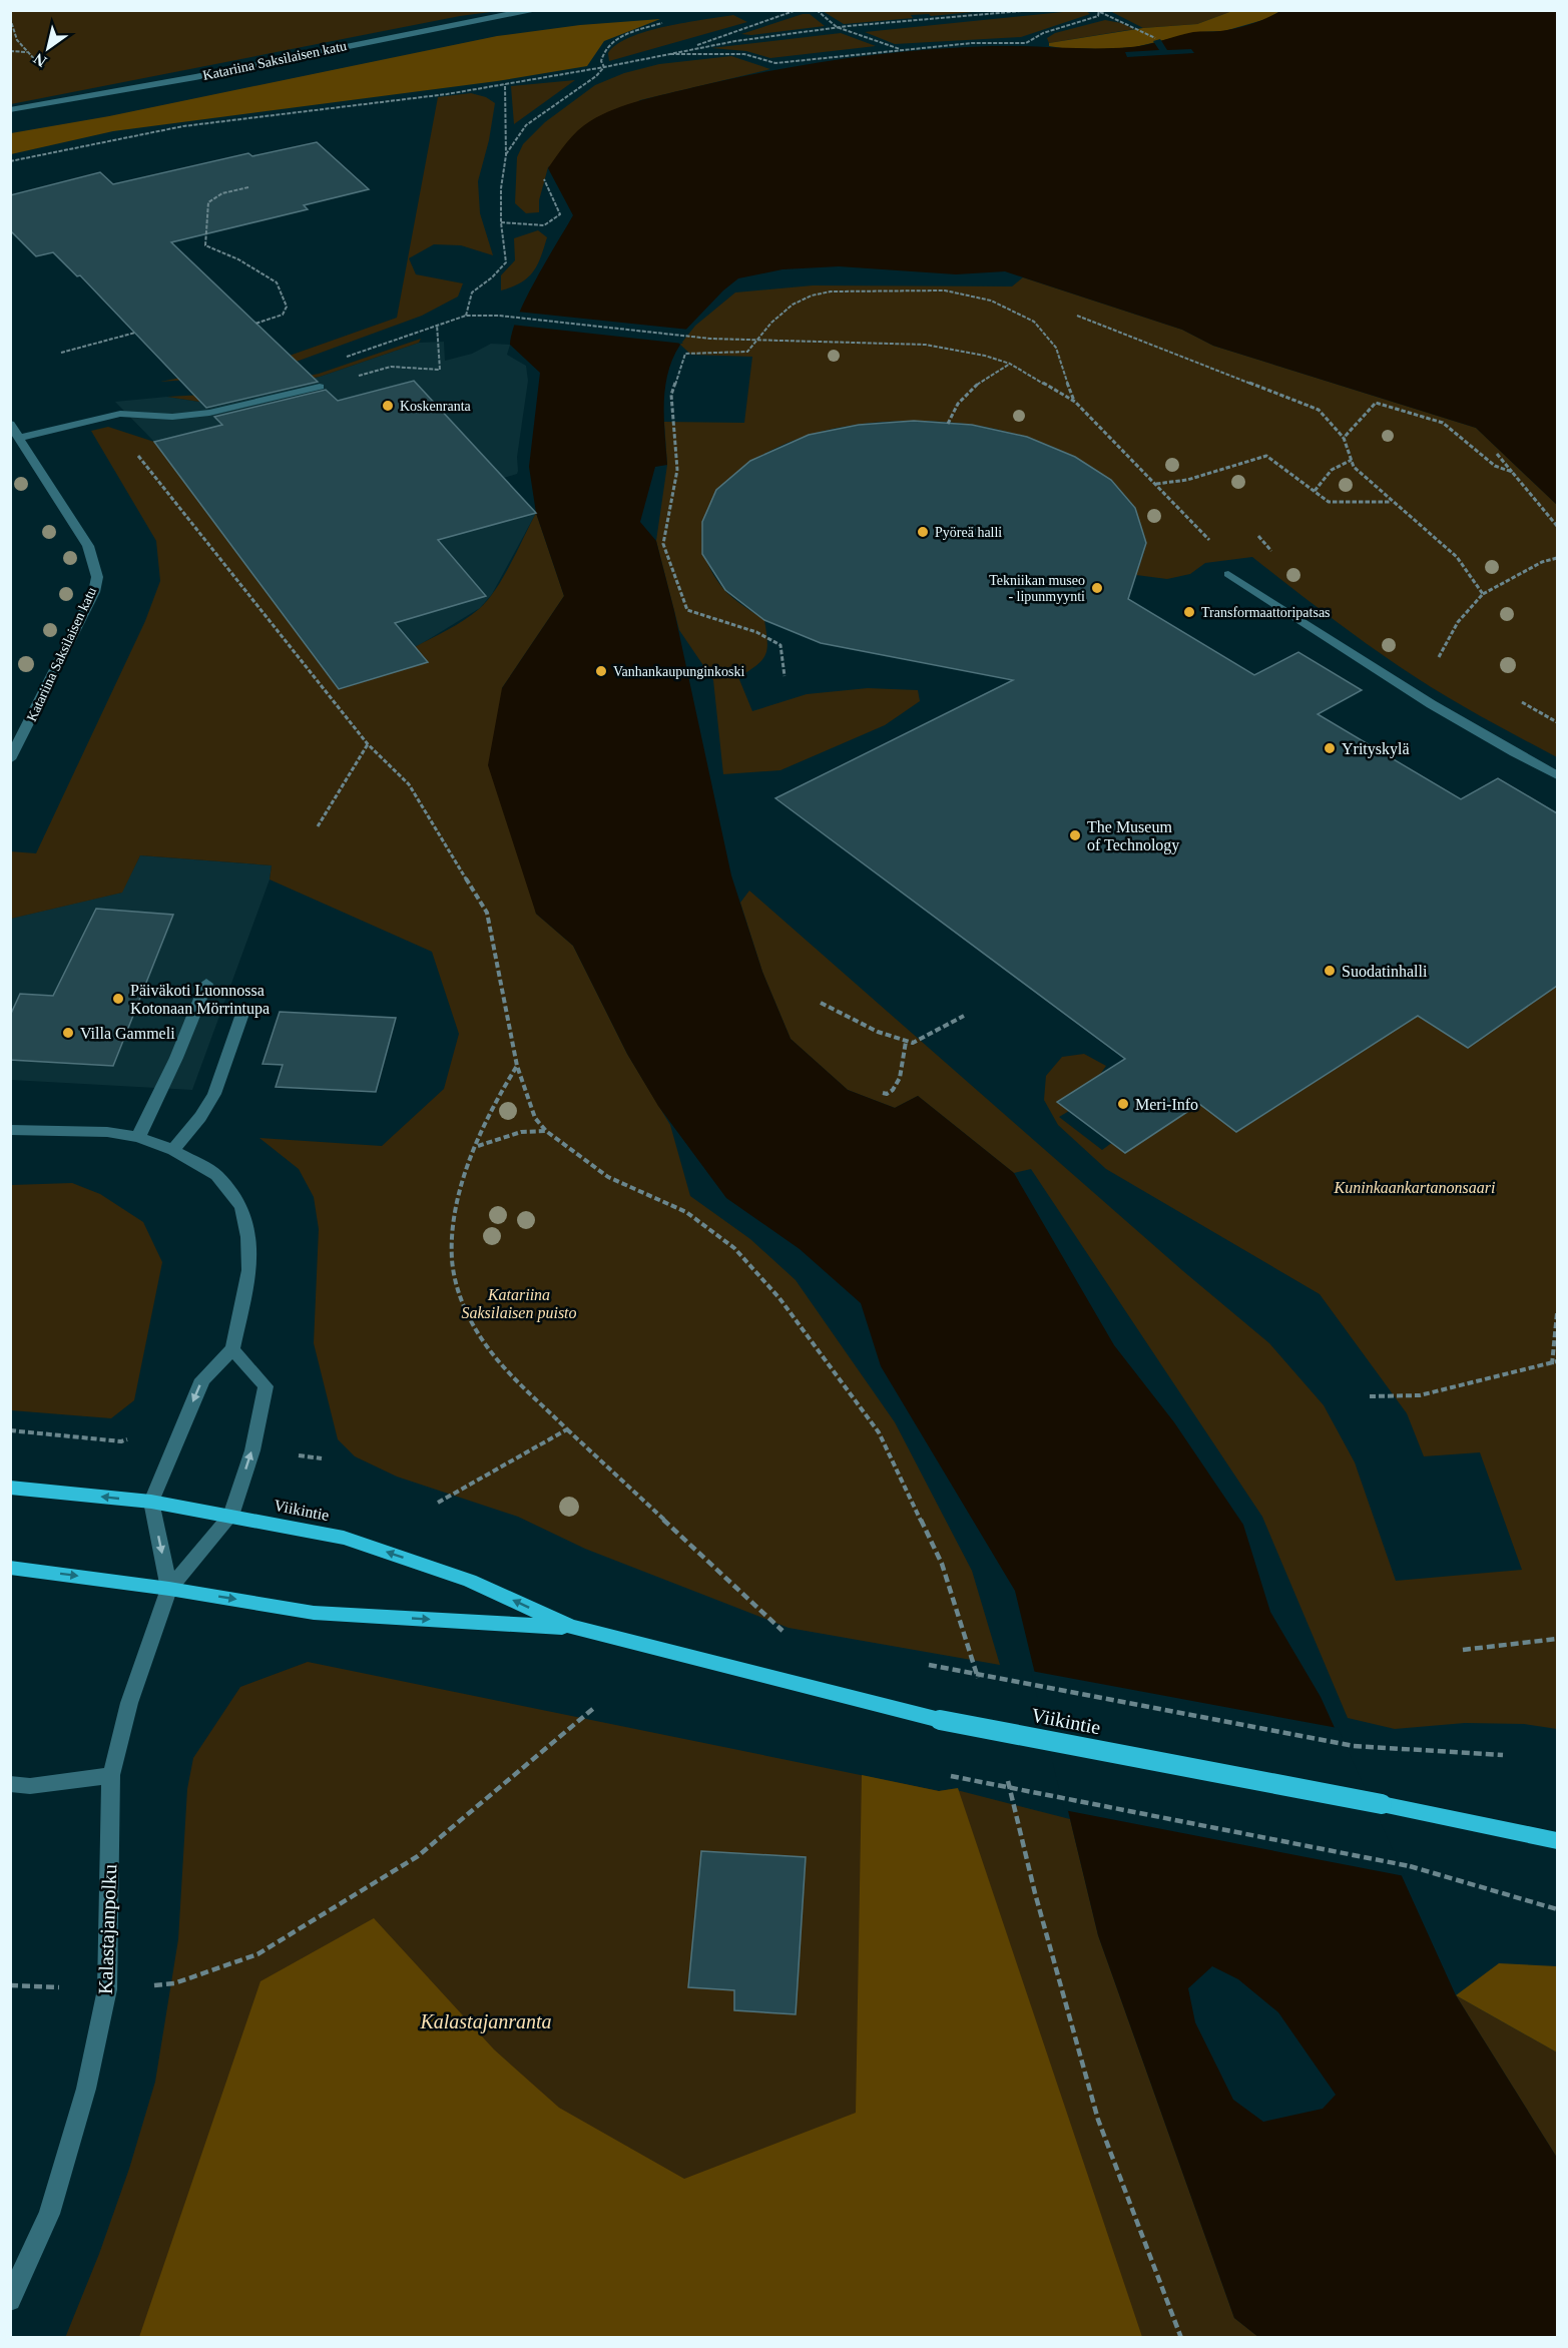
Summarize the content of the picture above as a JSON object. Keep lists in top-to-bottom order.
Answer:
{
  "streets": {
    "main road": ["Viikintie"],
    "street": ["Katariina Saksilaisen katu", "Kalastajanpolku"]
  },
  "crossings": [
    ["Viikintie", "Kalastajanpolku"]
  ],
  "parks": ["Kuninkaankartanonsaari", "Katariina Saksilaisen puisto", "Kalastajanranta"],
  "places": [
    "Koskenranta",
    "Pyöreä halli",
    "Tekniikan museo - lipunmyynti",
    "Transformaattoripatsas",
    "Vanhankaupunginkoski",
    "Yrityskylä",
    "The Museum of Technology",
    "Suodatinhalli",
    "Päiväkoti Luonnossa Kotonaan Mörrintupa",
    "Villa Gammeli",
    "Meri-Info"
  ],
  "north": "bottom left"
}
